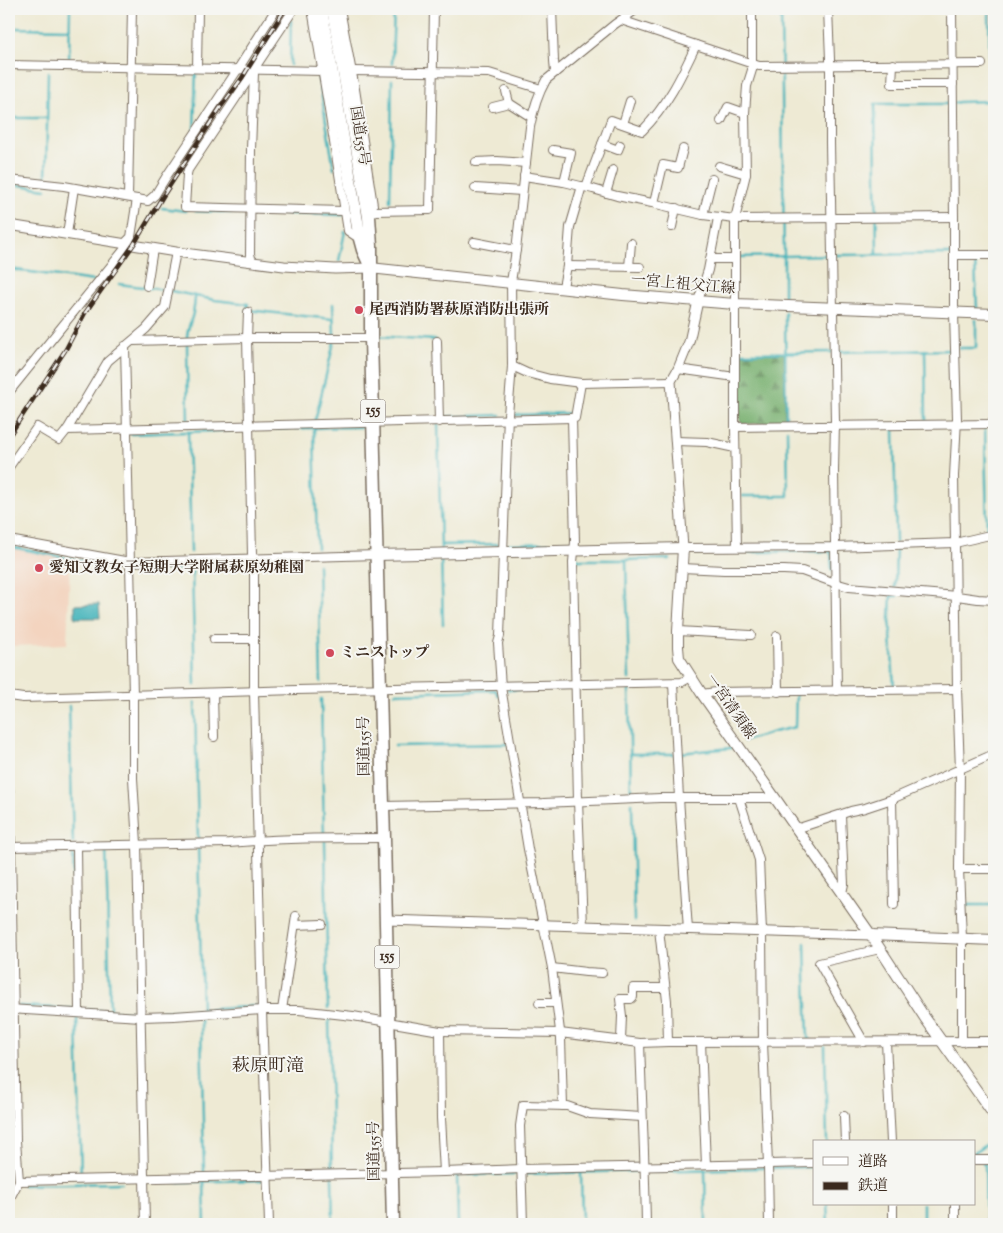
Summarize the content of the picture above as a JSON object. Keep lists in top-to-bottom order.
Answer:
{
  "streets": {
    "highway": ["国道155号", "155"],
    "main road": ["一宮上祖父江線", "一宮清須線"]
  },
  "crossings": [
    ["国道155号", "一宮上祖父江線"]
  ],
  "districts": ["萩原町滝"],
  "places": ["尾西消防署萩原消防出張所", "愛知文教女子短期大学附属萩原幼稚園", "ミニストップ"],
  "legend": ["道路", "鉄道"]
}
